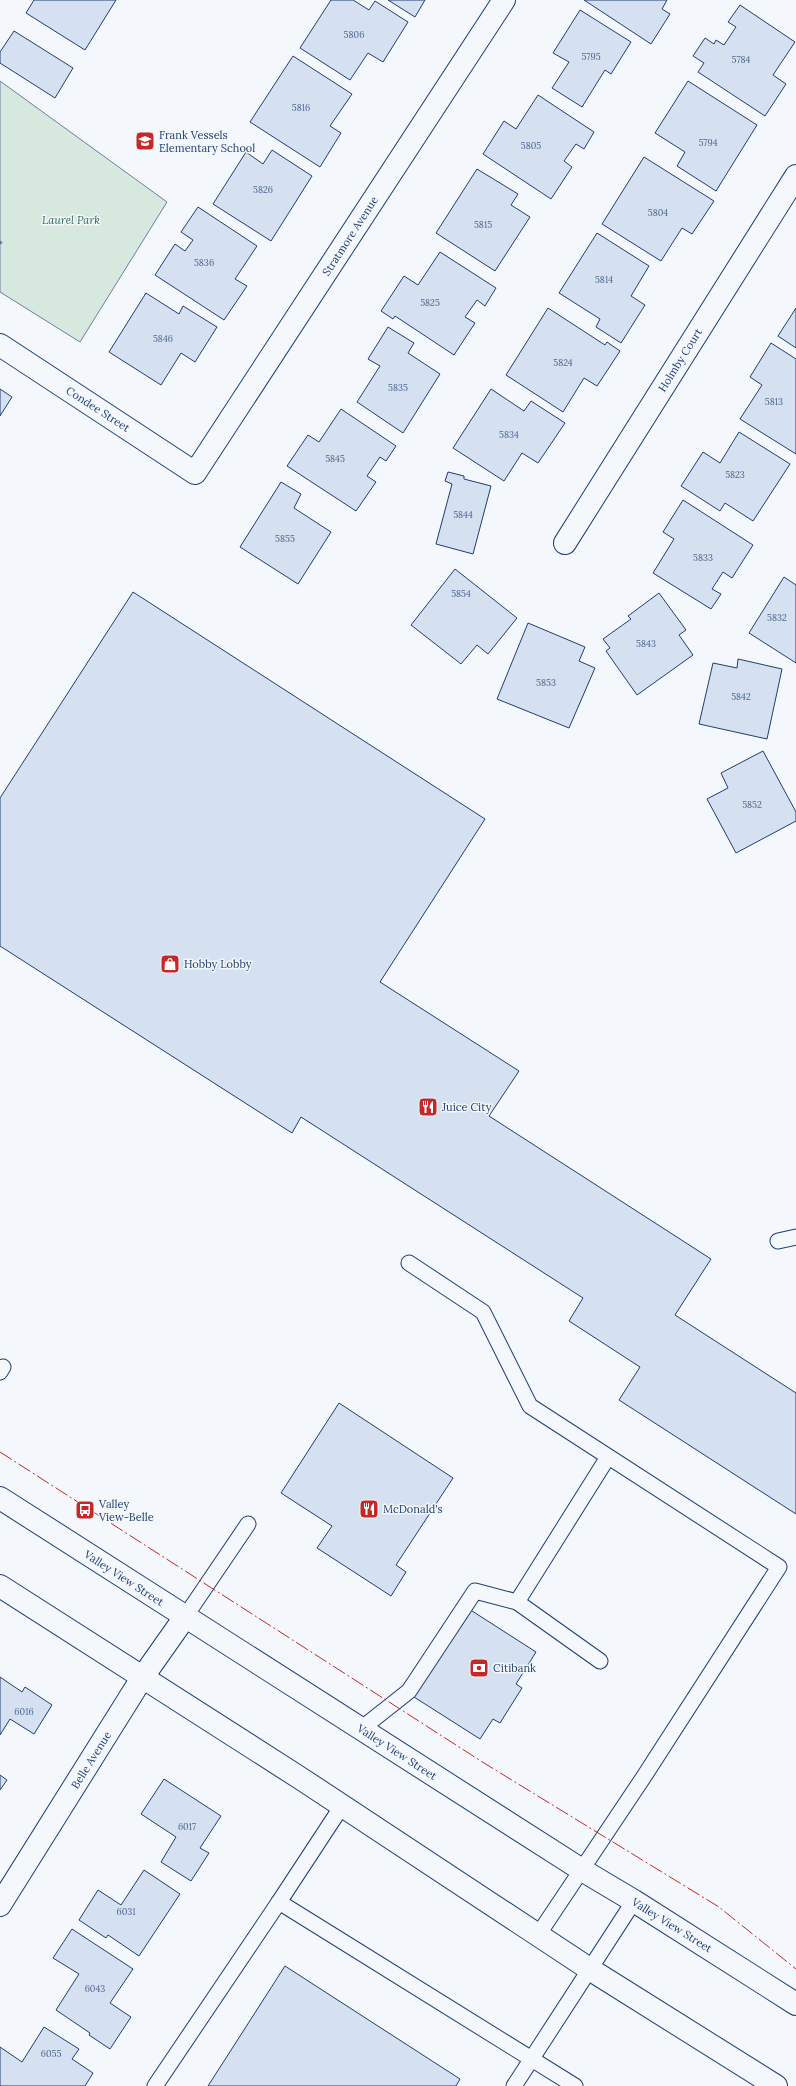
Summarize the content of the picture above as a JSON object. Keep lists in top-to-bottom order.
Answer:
{
  "streets": {
    "main road": [
      "Stratmore Avenue",
      "Holmby Court",
      "Condee Street",
      "Valley View Street",
      "Belle Avenue"
    ]
  },
  "crossings": [
    ["Stratmore Avenue", "Condee Street"],
    ["Valley View Street", "Belle Avenue"]
  ],
  "parks": ["Laurel Park"],
  "places": {
    "school or university": ["Frank Vessels Elementary School"],
    "shop": ["Hobby Lobby"],
    "restaurant": ["Juice City", "McDonald's"],
    "bus stop": ["Valley View-Belle"],
    "bank": ["Citibank"]
  },
  "house_numbers": [
    "5806",
    "5795",
    "5784",
    "5816",
    "5794",
    "5805",
    "5826",
    "5804",
    "5815",
    "5836",
    "5814",
    "5825",
    "5846",
    "5824",
    "5835",
    "5813",
    "5834",
    "5845",
    "5823",
    "5844",
    "5855",
    "5833",
    "5854",
    "5832",
    "5843",
    "5853",
    "5842",
    "5852",
    "6016",
    "6017",
    "6031",
    "6043",
    "6055"
  ]
}
